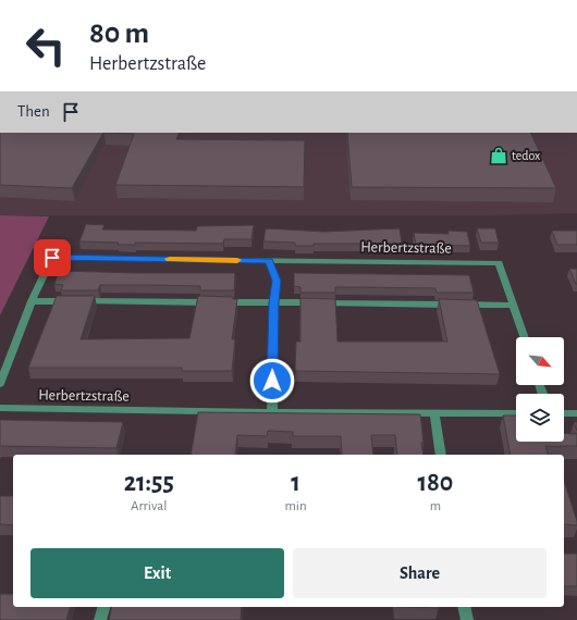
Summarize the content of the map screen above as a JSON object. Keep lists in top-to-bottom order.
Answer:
{
  "streets": {
    "street": ["Herbertzstraße"]
  },
  "places": {
    "shop": ["tedox"]
  },
  "north": "bottom right",
  "page": {
    "turn": ["80 m", "Herbertzstraße"],
    "then": "Then",
    "eta": [
      "21:55",
      "Arrival",
      "1",
      "min",
      "180",
      "m"
    ],
    "buttons": ["Exit", "Share"]
  }
}
